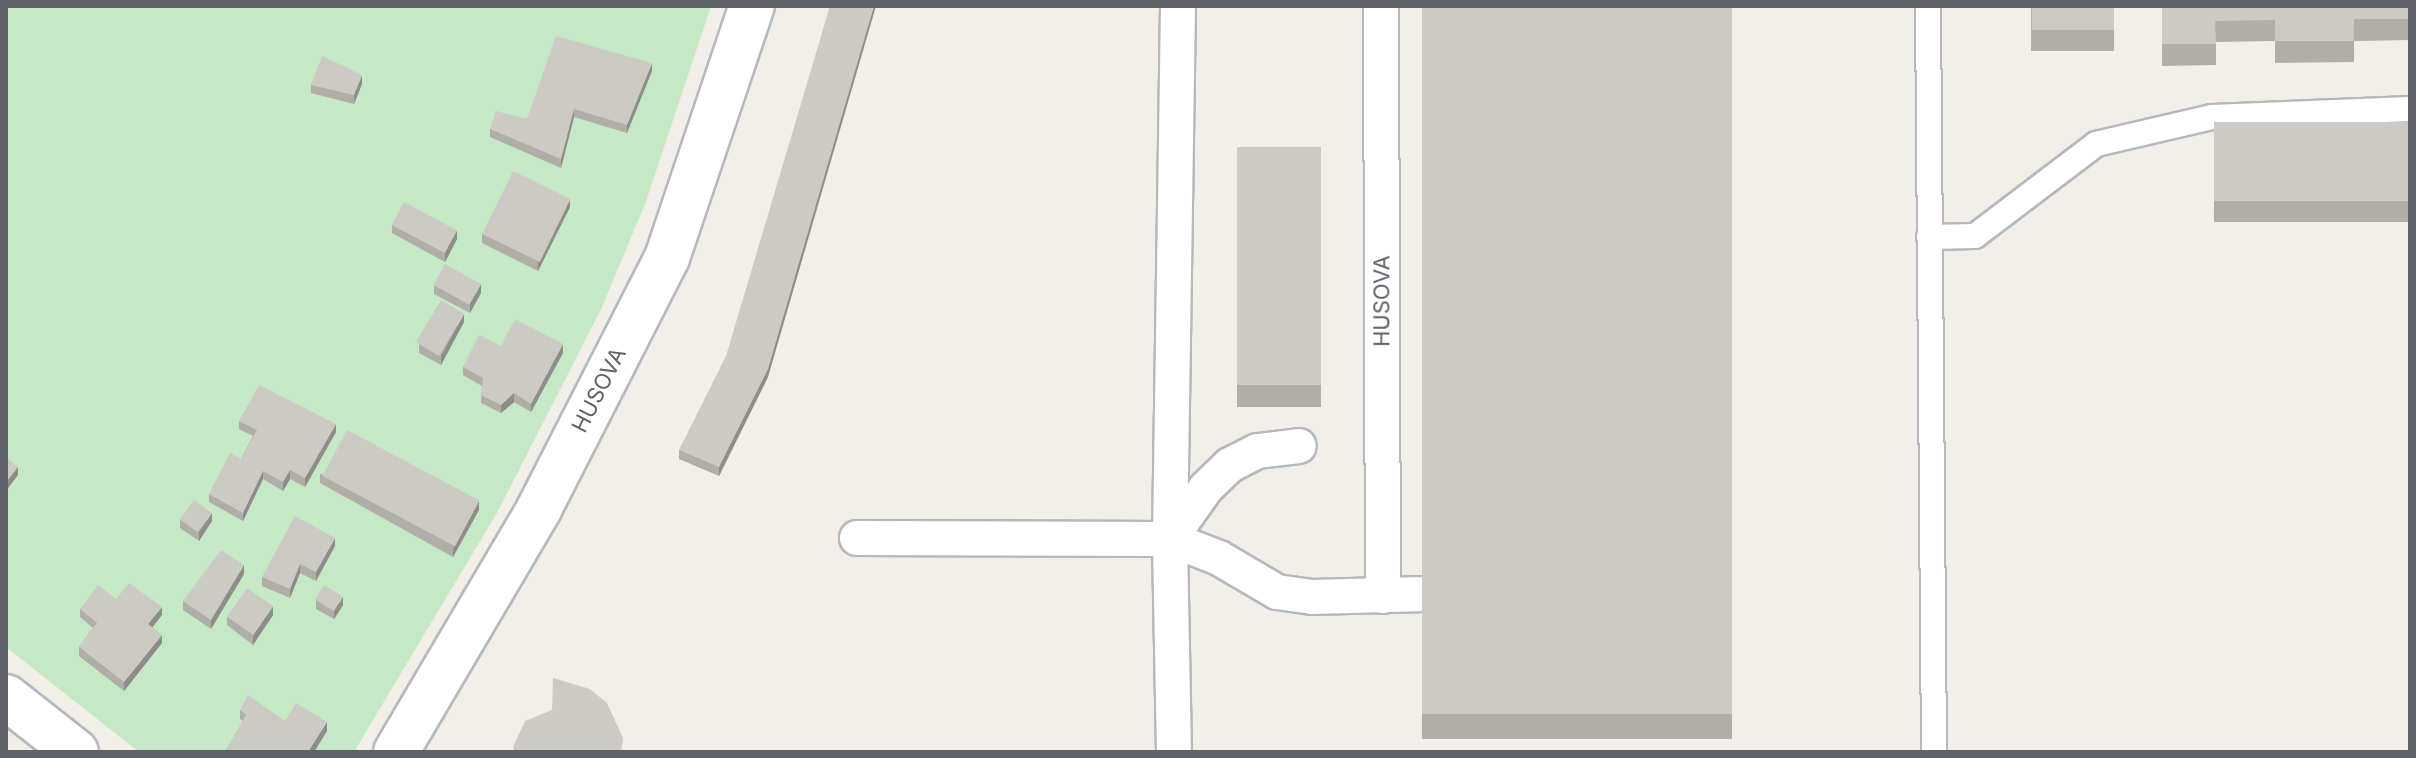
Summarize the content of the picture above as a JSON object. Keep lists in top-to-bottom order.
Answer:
{
  "streets": {
    "street": ["HUSOVA"]
  }
}
